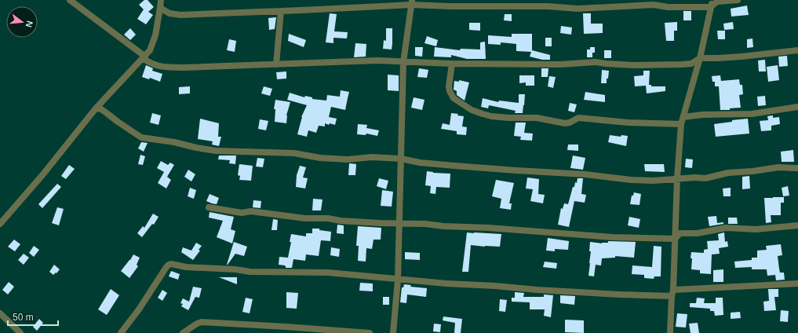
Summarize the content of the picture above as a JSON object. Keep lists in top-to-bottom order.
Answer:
{
  "scale_bar": "50 m",
  "north": "right"
}
